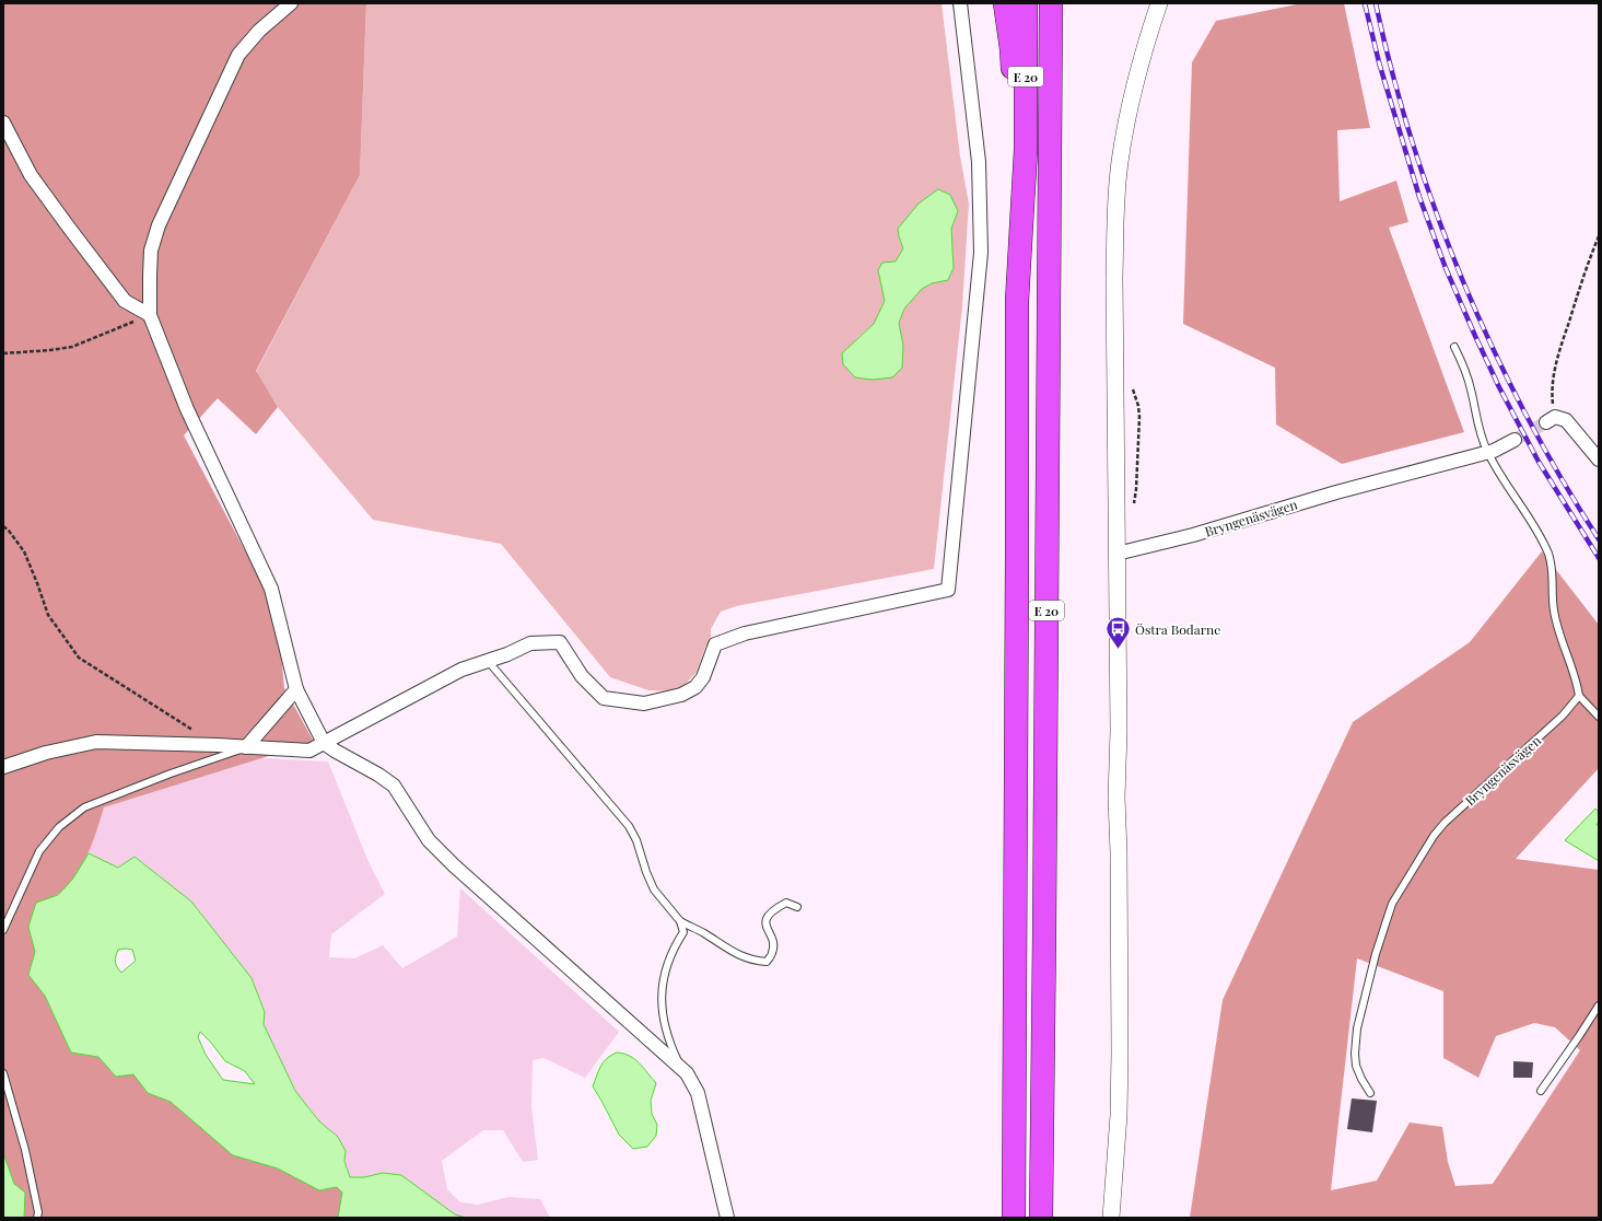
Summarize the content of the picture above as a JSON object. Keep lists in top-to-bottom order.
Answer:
{
  "streets": {
    "highway": ["E 20"],
    "street": ["Bryngenäsvägen"]
  },
  "places": {
    "bus stop": ["Östra Bodarne"]
  }
}
